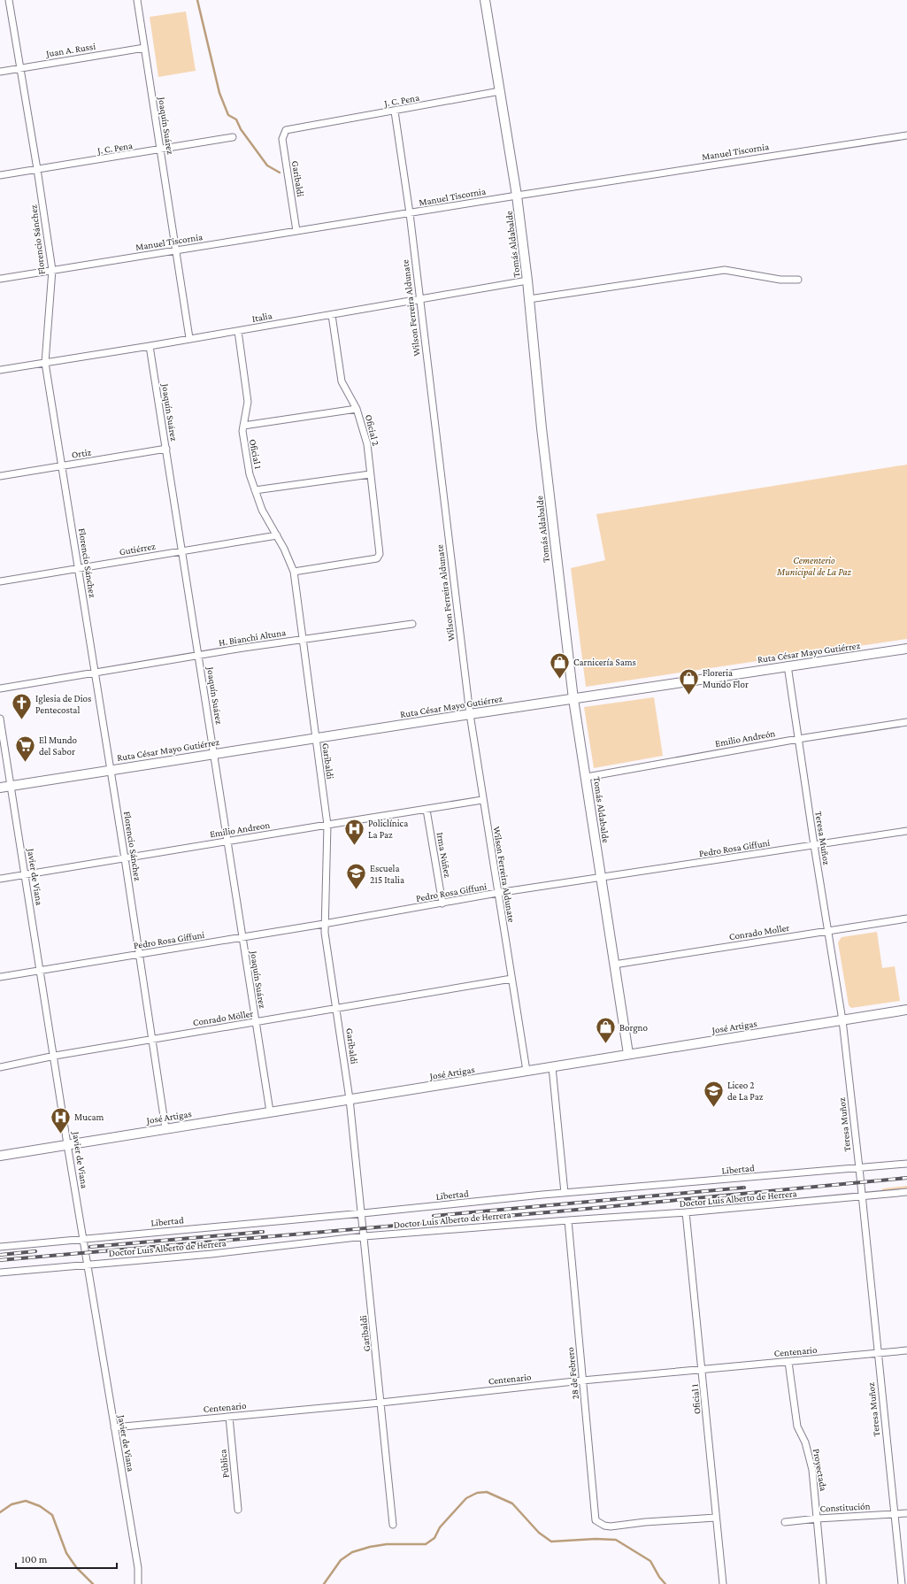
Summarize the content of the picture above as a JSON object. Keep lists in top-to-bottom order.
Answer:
{
  "streets": {
    "street": [
      "Juan A. Russi",
      "J. C. Pena",
      "Joaquín Suárez",
      "Manuel Tiscornia",
      "Garibaldi",
      "Florencio Sánchez",
      "Tomás Aldabalde",
      "Wilson Ferreira Aldunate",
      "Italia",
      "Oficial 2",
      "Ortiz",
      "Oficial 1",
      "Gutiérrez",
      "H. Bianchi Altuna",
      "Ruta César Mayo Gutiérrez",
      "Emilio Andreón",
      "Emilio Andreon",
      "Teresa Muñoz",
      "Pedro Rosa Giffuni",
      "Irma Núñez",
      "Javier de Viana",
      "Conrado Moller",
      "Conrado Möller",
      "José Artigas",
      "Libertad",
      "Doctor Luis Alberto de Herrera",
      "Centenario",
      "28 de Febrero",
      "Pública",
      "Proyectada",
      "Constitución"
    ]
  },
  "crossings": [
    ["Juan A. Russi", "Joaquín Suárez"],
    ["Juan A. Russi", "Florencio Sánchez"],
    ["J. C. Pena", "Joaquín Suárez"],
    ["J. C. Pena", "Garibaldi"],
    ["J. C. Pena", "Florencio Sánchez"],
    ["J. C. Pena", "Tomás Aldabalde"],
    ["J. C. Pena", "Wilson Ferreira Aldunate"],
    ["Joaquín Suárez", "Manuel Tiscornia"],
    ["Joaquín Suárez", "Italia"],
    ["Joaquín Suárez", "Ortiz"],
    ["Joaquín Suárez", "Gutiérrez"],
    ["Joaquín Suárez", "H. Bianchi Altuna"],
    ["Joaquín Suárez", "Ruta César Mayo Gutiérrez"],
    ["Joaquín Suárez", "Emilio Andreon"],
    ["Joaquín Suárez", "Pedro Rosa Giffuni"],
    ["Joaquín Suárez", "Conrado Möller"],
    ["Joaquín Suárez", "José Artigas"],
    ["Manuel Tiscornia", "Garibaldi"],
    ["Manuel Tiscornia", "Florencio Sánchez"],
    ["Manuel Tiscornia", "Tomás Aldabalde"],
    ["Manuel Tiscornia", "Wilson Ferreira Aldunate"],
    ["Garibaldi", "Oficial 2"],
    ["Garibaldi", "Oficial 1"],
    ["Garibaldi", "H. Bianchi Altuna"],
    ["Garibaldi", "Ruta César Mayo Gutiérrez"],
    ["Garibaldi", "Emilio Andreon"],
    ["Garibaldi", "Pedro Rosa Giffuni"],
    ["Garibaldi", "Conrado Möller"],
    ["Garibaldi", "José Artigas"],
    ["Garibaldi", "Libertad"],
    ["Garibaldi", "Doctor Luis Alberto de Herrera"],
    ["Garibaldi", "Centenario"],
    ["Florencio Sánchez", "Italia"],
    ["Florencio Sánchez", "Ortiz"],
    ["Florencio Sánchez", "Gutiérrez"],
    ["Florencio Sánchez", "H. Bianchi Altuna"],
    ["Florencio Sánchez", "Ruta César Mayo Gutiérrez"],
    ["Florencio Sánchez", "Emilio Andreon"],
    ["Florencio Sánchez", "Pedro Rosa Giffuni"],
    ["Florencio Sánchez", "Conrado Möller"],
    ["Florencio Sánchez", "José Artigas"],
    ["Tomás Aldabalde", "Italia"],
    ["Tomás Aldabalde", "Ruta César Mayo Gutiérrez"],
    ["Tomás Aldabalde", "Emilio Andreón"],
    ["Tomás Aldabalde", "Pedro Rosa Giffuni"],
    ["Tomás Aldabalde", "Conrado Moller"],
    ["Tomás Aldabalde", "José Artigas"],
    ["Wilson Ferreira Aldunate", "Italia"],
    ["Wilson Ferreira Aldunate", "Ruta César Mayo Gutiérrez"],
    ["Wilson Ferreira Aldunate", "Emilio Andreon"],
    ["Wilson Ferreira Aldunate", "Pedro Rosa Giffuni"],
    ["Wilson Ferreira Aldunate", "Conrado Möller"],
    ["Wilson Ferreira Aldunate", "José Artigas"],
    ["Italia", "Oficial 2"],
    ["Italia", "Oficial 1"],
    ["Oficial 2", "Oficial 1"],
    ["Oficial 1", "Gutiérrez"],
    ["Oficial 1", "Doctor Luis Alberto de Herrera"],
    ["Oficial 1", "Centenario"],
    ["Oficial 1", "28 de Febrero"],
    ["Ruta César Mayo Gutiérrez", "Teresa Muñoz"],
    ["Ruta César Mayo Gutiérrez", "Javier de Viana"],
    ["Emilio Andreón", "Teresa Muñoz"],
    ["Emilio Andreon", "Irma Núñez"],
    ["Emilio Andreon", "Javier de Viana"],
    ["Teresa Muñoz", "Pedro Rosa Giffuni"],
    ["Teresa Muñoz", "Conrado Moller"],
    ["Teresa Muñoz", "José Artigas"],
    ["Teresa Muñoz", "Libertad"],
    ["Teresa Muñoz", "Doctor Luis Alberto de Herrera"],
    ["Teresa Muñoz", "Centenario"],
    ["Teresa Muñoz", "Constitución"],
    ["Pedro Rosa Giffuni", "Irma Núñez"],
    ["Pedro Rosa Giffuni", "Javier de Viana"],
    ["Javier de Viana", "Conrado Möller"],
    ["Javier de Viana", "José Artigas"],
    ["Javier de Viana", "Libertad"],
    ["Javier de Viana", "Doctor Luis Alberto de Herrera"],
    ["Javier de Viana", "Centenario"],
    ["Doctor Luis Alberto de Herrera", "28 de Febrero"],
    ["Centenario", "28 de Febrero"],
    ["Centenario", "Pública"],
    ["Centenario", "Proyectada"],
    ["Proyectada", "Constitución"]
  ],
  "parks": ["Cementerio Municipal de La Paz"],
  "places": {
    "shop": ["Carnicería Sams", "Floreria Mundo Flor", "Borgno"],
    "church": ["Iglesia de Dios Pentecostal"],
    "supermarket": ["El Mundo del Sabor"],
    "hospital": ["Policlínica La Paz", "Mucam"],
    "school or university": ["Escuela 215 Italia", "Liceo 2 de La Paz"]
  },
  "scale_bar": "100 m"
}
